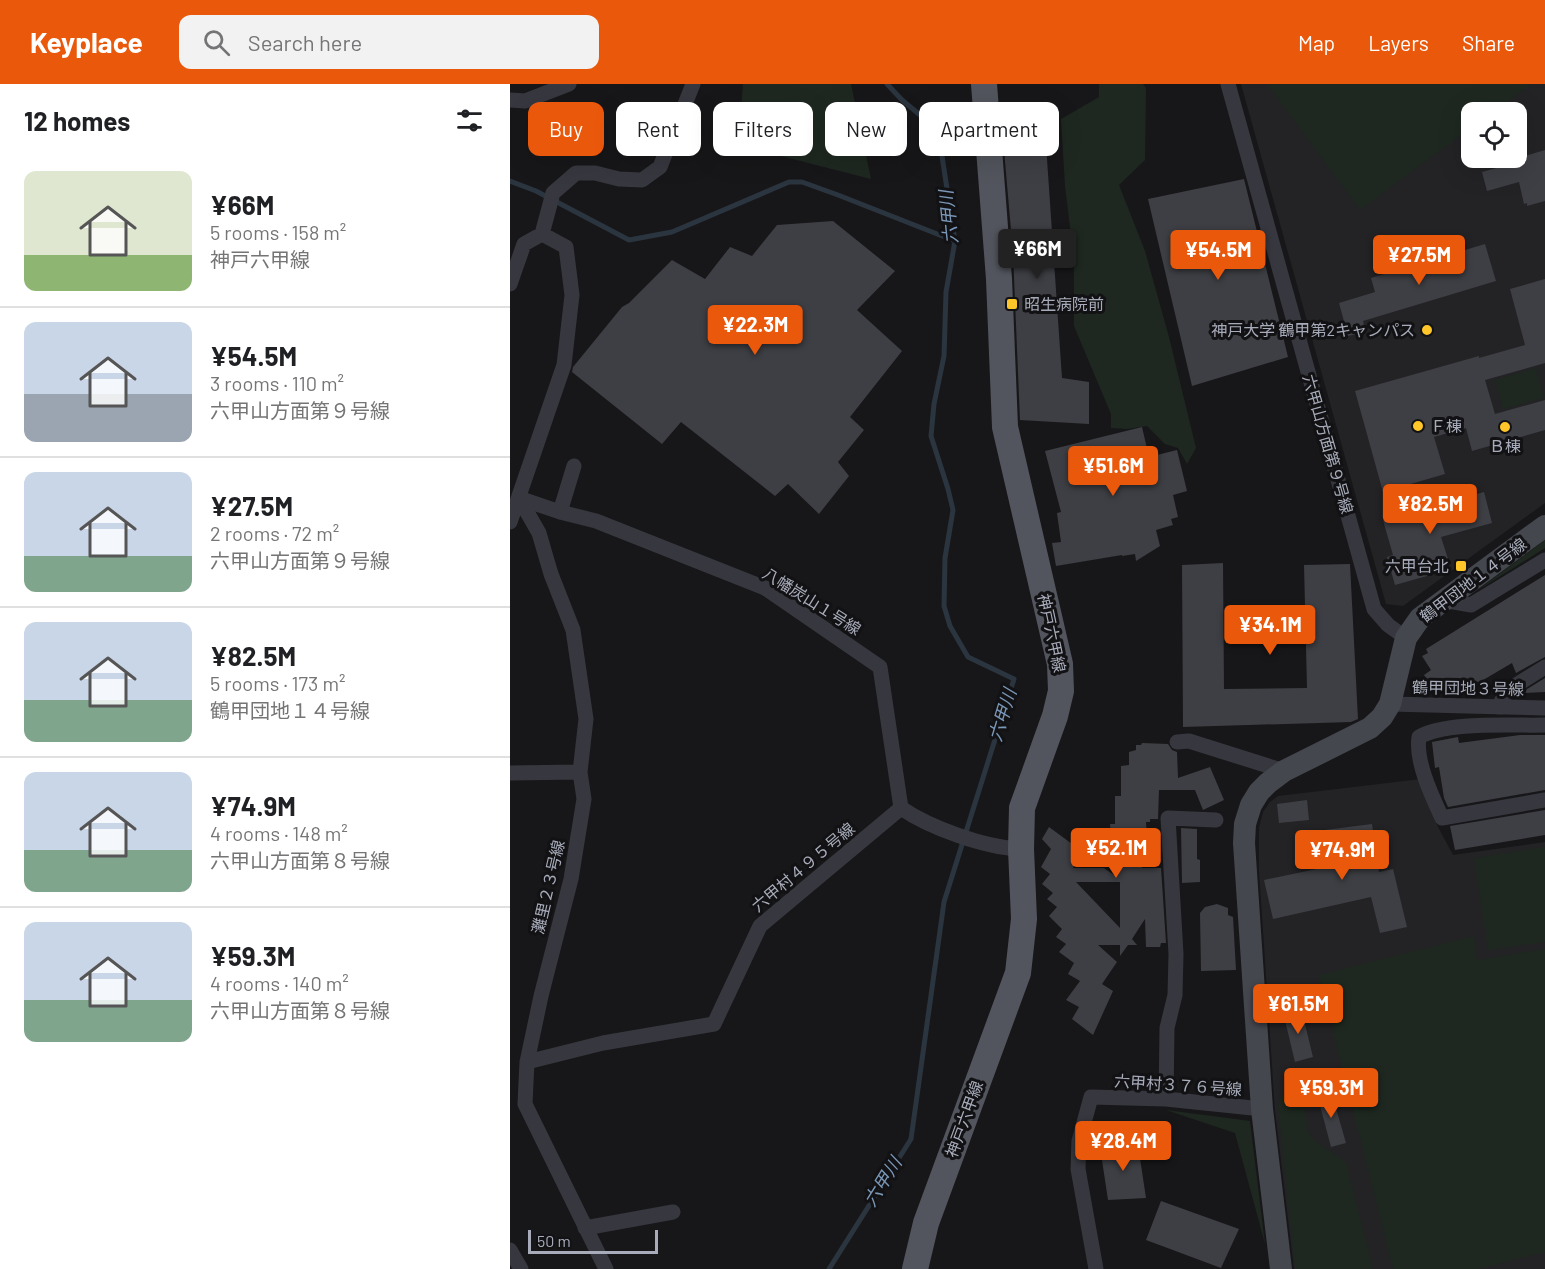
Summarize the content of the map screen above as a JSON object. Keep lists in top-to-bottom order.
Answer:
{
  "streets": {
    "main road": ["神戸六甲線"],
    "street": [
      "六甲山方面第９号線",
      "鶴甲団地１４号線",
      "八幡炭山１号線",
      "鶴甲団地３号線",
      "六甲村４９５号線",
      "灘里２３号線",
      "六甲村３７６号線"
    ]
  },
  "crossings": [
    ["六甲山方面第９号線", "鶴甲団地１４号線"],
    ["八幡炭山１号線", "六甲村４９５号線"],
    ["八幡炭山１号線", "灘里２３号線"],
    ["六甲村４９５号線", "灘里２３号線"]
  ],
  "water": ["六甲川"],
  "places": {
    "transit": ["昭生病院前", "六甲台北"],
    "other": ["神戸大学 鶴甲第2キャンパス", "Ｆ棟", "Ｂ棟"]
  },
  "scale_bar": "50 m",
  "page": {
    "header": "Keyplace",
    "search": "Search here",
    "nav": ["Map", "Layers", "Share"],
    "heading": "12 homes",
    "chip": [
      "Buy",
      "Rent",
      "Filters",
      "New",
      "Apartment"
    ],
    "list": [
      {
        "name": "¥66M",
        "note": "5 rooms · 158 m² · 神戸六甲線"
      },
      {
        "name": "¥54.5M",
        "note": "3 rooms · 110 m² · 六甲山方面第９号線"
      },
      {
        "name": "¥27.5M",
        "note": "2 rooms · 72 m² · 六甲山方面第９号線"
      },
      {
        "name": "¥82.5M",
        "note": "5 rooms · 173 m² · 鶴甲団地１４号線"
      },
      {
        "name": "¥74.9M",
        "note": "4 rooms · 148 m² · 六甲山方面第８号線"
      },
      {
        "name": "¥59.3M",
        "note": "4 rooms · 140 m² · 六甲山方面第８号線"
      }
    ],
    "price": [
      "¥66M",
      "¥54.5M",
      "¥27.5M",
      "¥22.3M",
      "¥51.6M",
      "¥82.5M",
      "¥34.1M",
      "¥52.1M",
      "¥74.9M",
      "¥61.5M",
      "¥59.3M",
      "¥28.4M"
    ],
    "scale": "50 m"
  }
}
